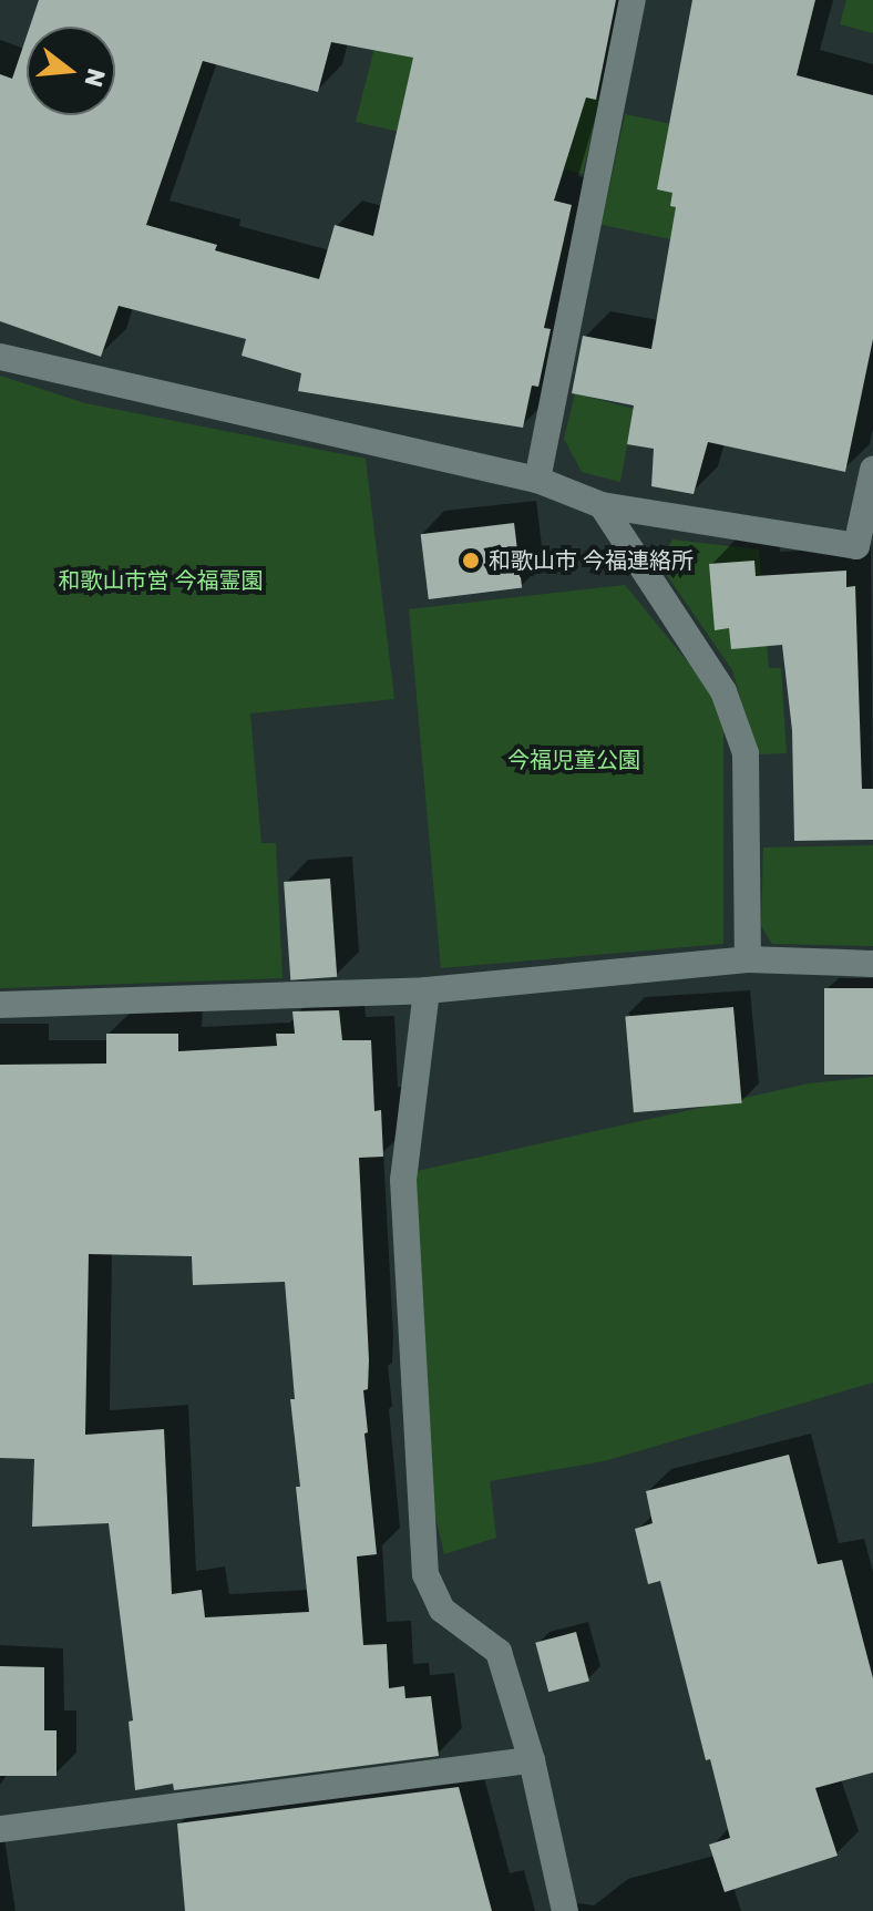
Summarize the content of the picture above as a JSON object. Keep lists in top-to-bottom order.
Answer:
{
  "parks": ["和歌山市営 今福霊園", "今福児童公園"],
  "places": ["和歌山市 今福連絡所"],
  "north": "right"
}
